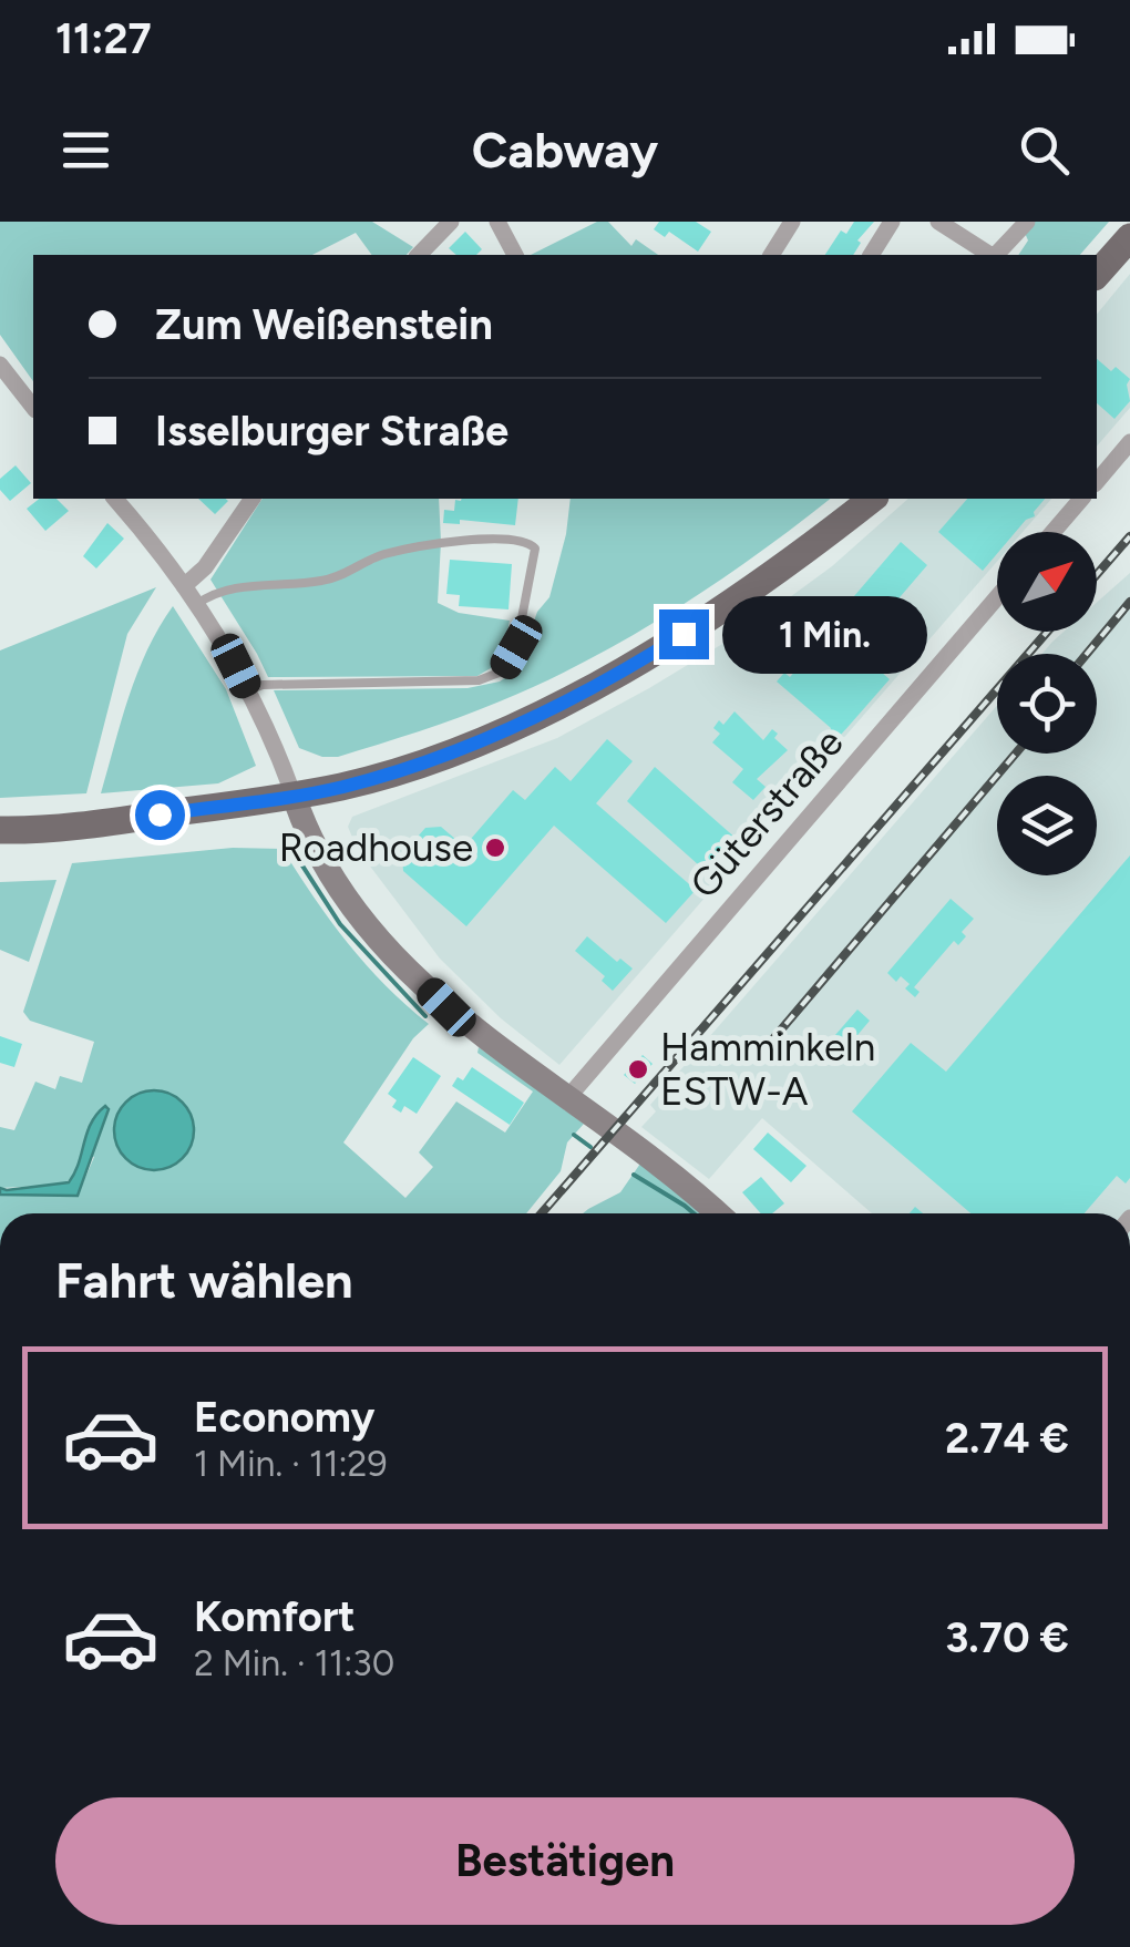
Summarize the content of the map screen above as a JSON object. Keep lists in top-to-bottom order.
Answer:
{
  "streets": {
    "street": ["Güterstraße"]
  },
  "places": ["Roadhouse", "Hamminkeln ESTW-A"],
  "north": "top right",
  "page": {
    "status": "11:27",
    "header": "Cabway",
    "banner": ["Zum Weißenstein", "Isselburger Straße"],
    "bubble": "1 Min.",
    "heading": "Fahrt wählen",
    "list": [
      {
        "name": "Economy",
        "note": "1 Min. · 11:29",
        "value": "2.74 €"
      },
      {
        "name": "Komfort",
        "note": "2 Min. · 11:30",
        "value": "3.70 €"
      }
    ],
    "buttons": "Bestätigen"
  }
}
